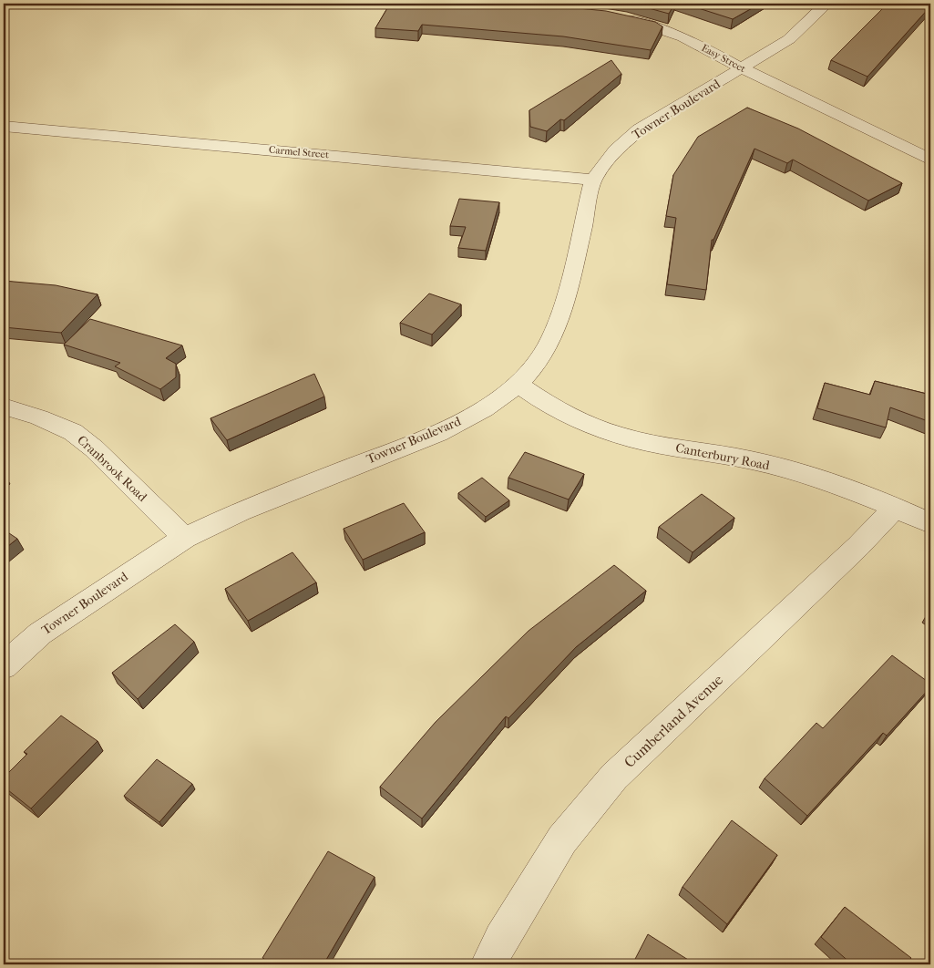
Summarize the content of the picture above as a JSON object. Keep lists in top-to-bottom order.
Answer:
{
  "streets": {
    "street": [
      "Easy Street",
      "Towner Boulevard",
      "Carmel Street",
      "Canterbury Road",
      "Cranbrook Road",
      "Cumberland Avenue"
    ]
  },
  "crossings": [
    ["Easy Street", "Towner Boulevard"],
    ["Towner Boulevard", "Carmel Street"],
    ["Towner Boulevard", "Canterbury Road"],
    ["Towner Boulevard", "Cranbrook Road"],
    ["Canterbury Road", "Cumberland Avenue"]
  ]
}
